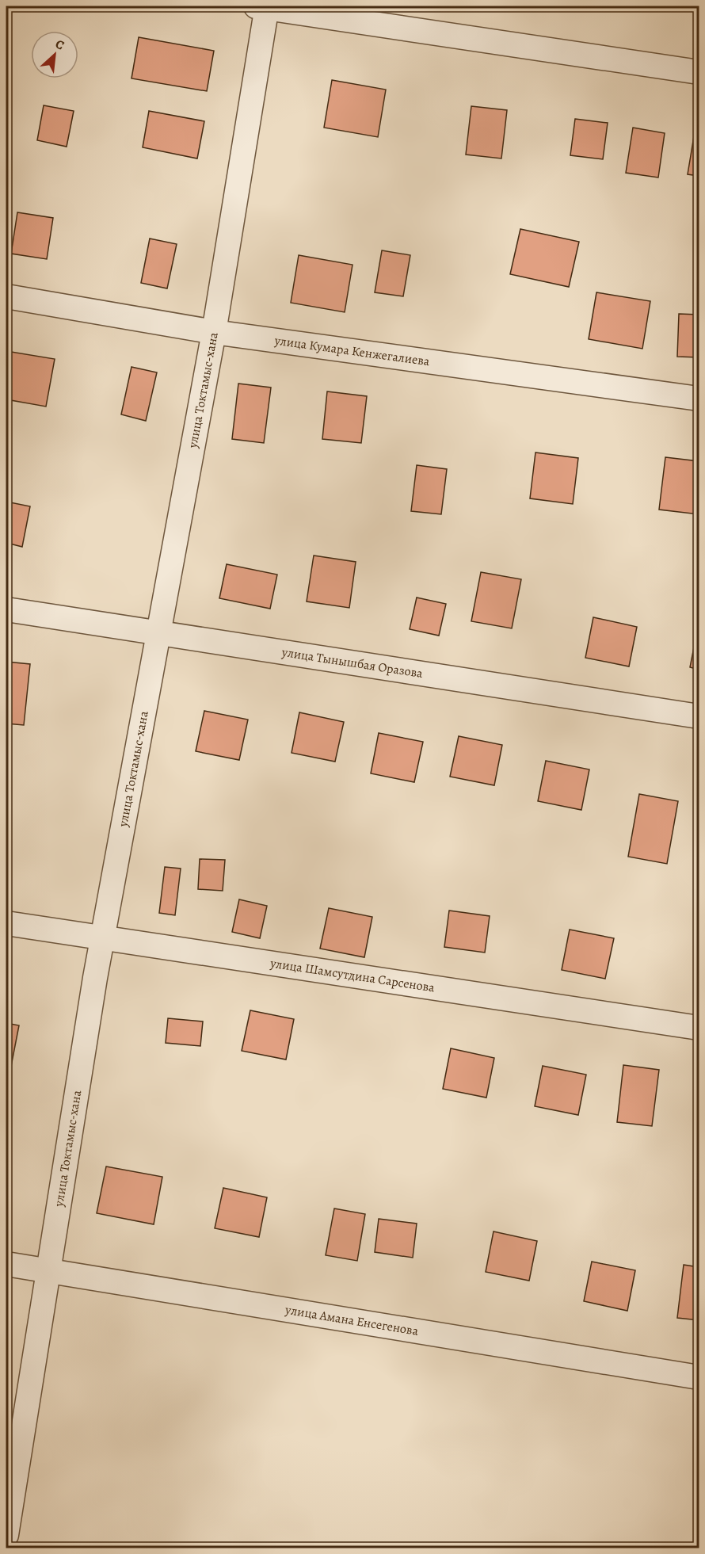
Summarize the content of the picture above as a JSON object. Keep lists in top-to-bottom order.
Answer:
{
  "streets": {
    "street": [
      "улица Кумара Кенжегалиева",
      "улица Токтамыс-хана",
      "улица Тынышбая Оразова",
      "улица Шамсутдина Сарсенова",
      "улица Амана Енсегенова"
    ]
  },
  "crossings": [
    ["улица Кумара Кенжегалиева", "улица Токтамыс-хана"],
    ["улица Токтамыс-хана", "улица Тынышбая Оразова"],
    ["улица Токтамыс-хана", "улица Шамсутдина Сарсенова"],
    ["улица Токтамыс-хана", "улица Амана Енсегенова"]
  ],
  "north": "top right"
}
